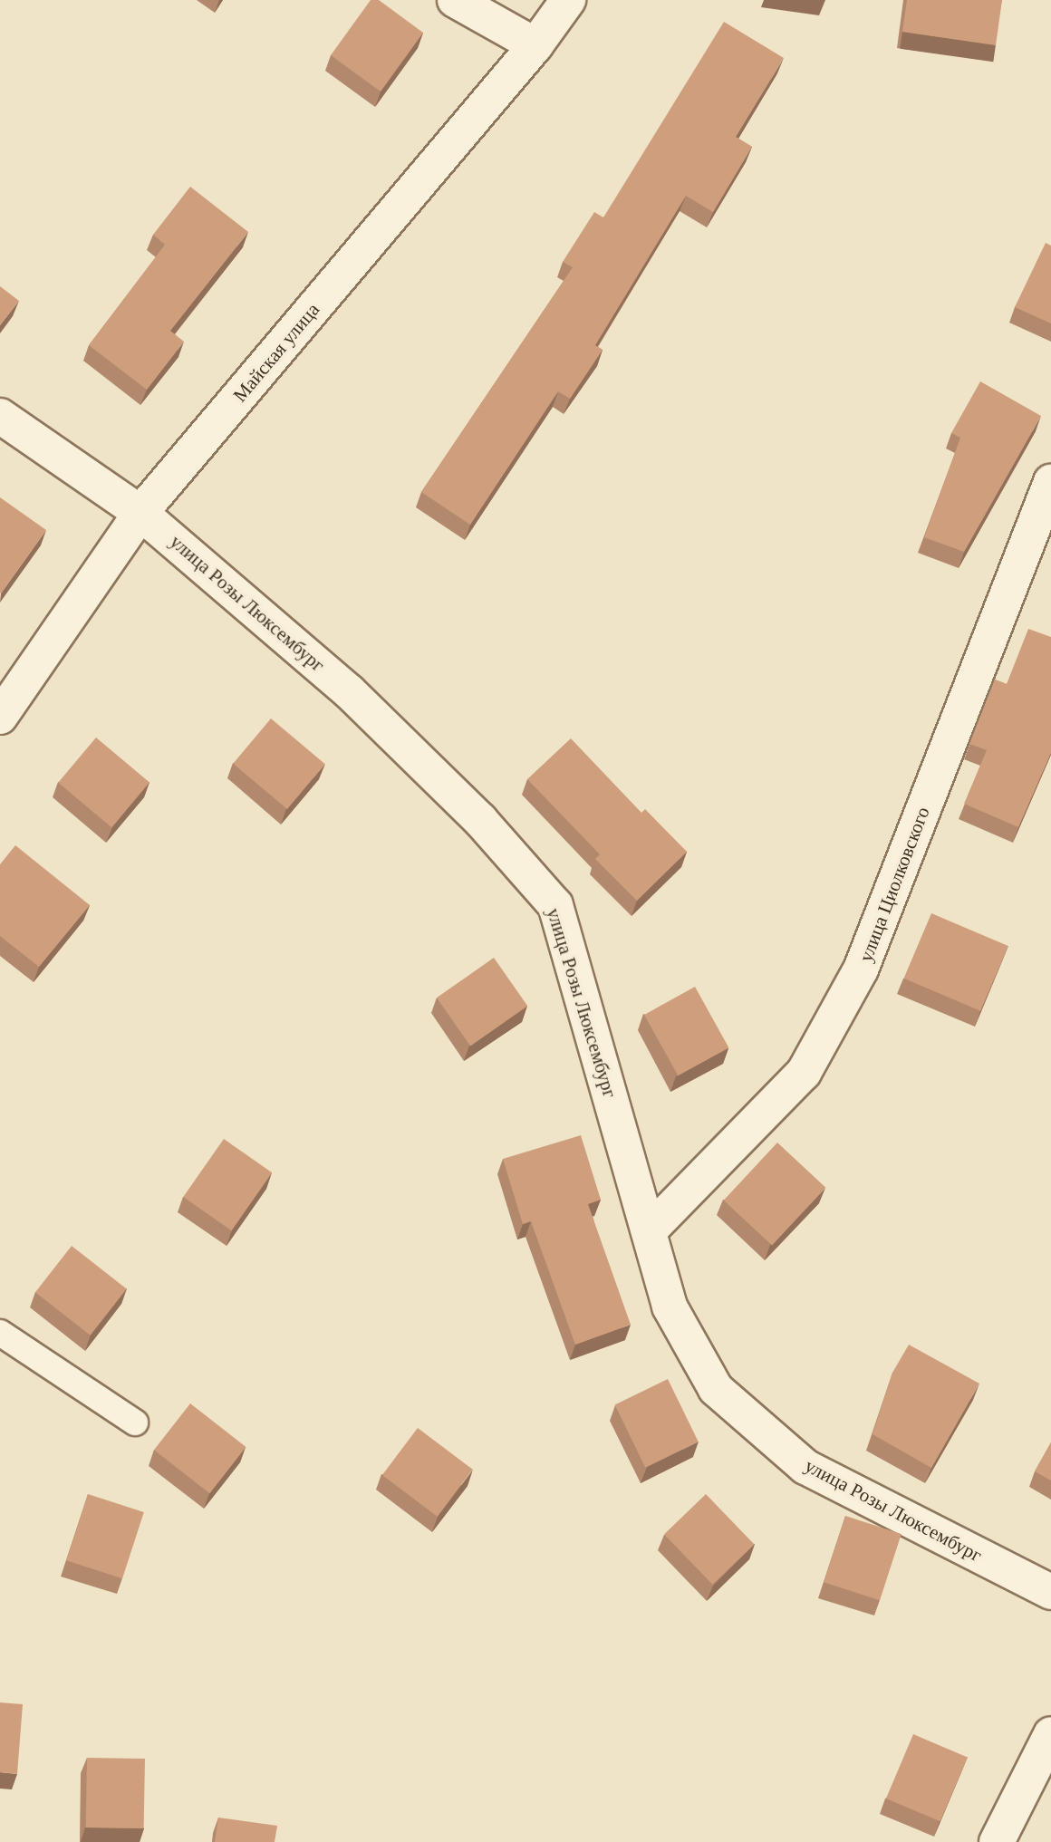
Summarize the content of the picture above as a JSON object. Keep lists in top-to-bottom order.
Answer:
{
  "streets": {
    "street": ["Майская улица", "улица Розы Люксембург", "улица Циолковского"]
  },
  "crossings": [
    ["Майская улица", "улица Розы Люксембург"],
    ["улица Розы Люксембург", "улица Циолковского"]
  ]
}
